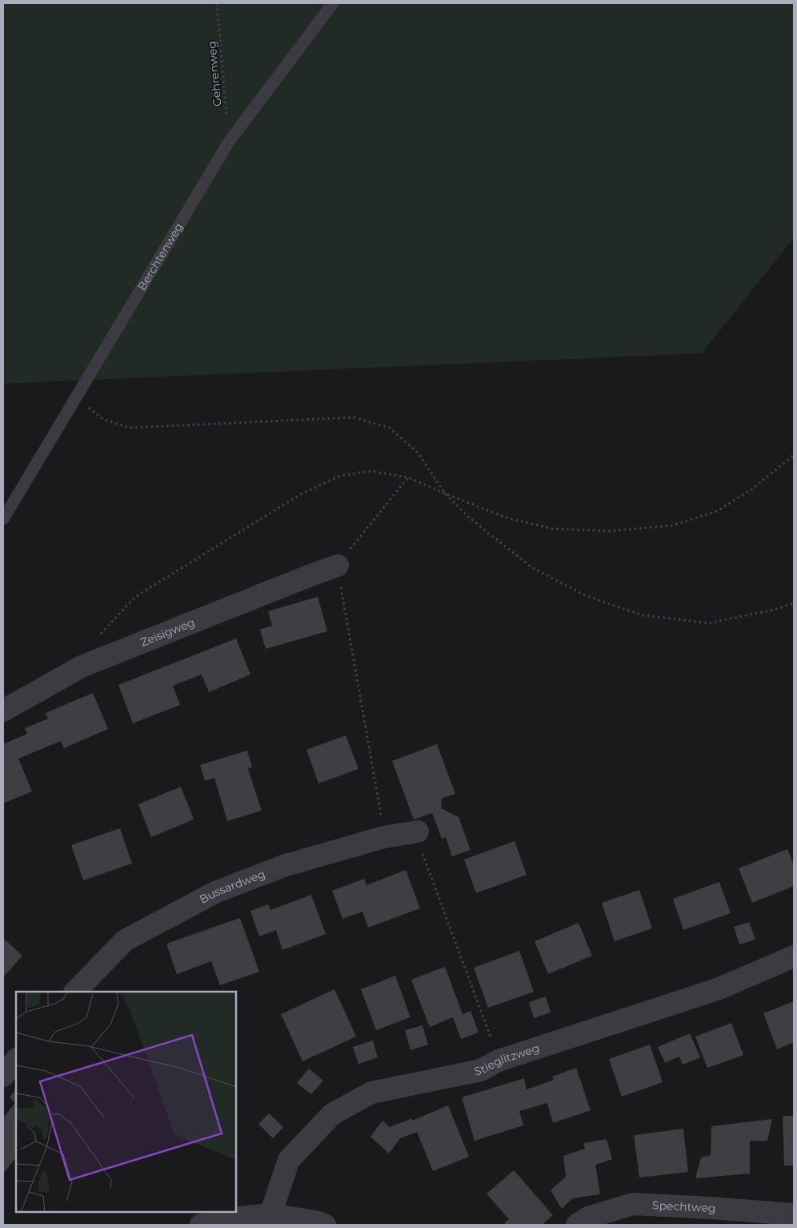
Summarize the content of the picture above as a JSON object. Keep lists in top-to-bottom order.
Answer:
{
  "streets": {
    "street": [
      "Zeisigweg",
      "Bussardweg",
      "Stieglitzweg",
      "Spechtweg"
    ],
    "lane": ["Berchtenweg"],
    "path": ["Gehrenweg"]
  },
  "crossings": [
    ["Gehrenweg", "Berchtenweg"]
  ]
}
